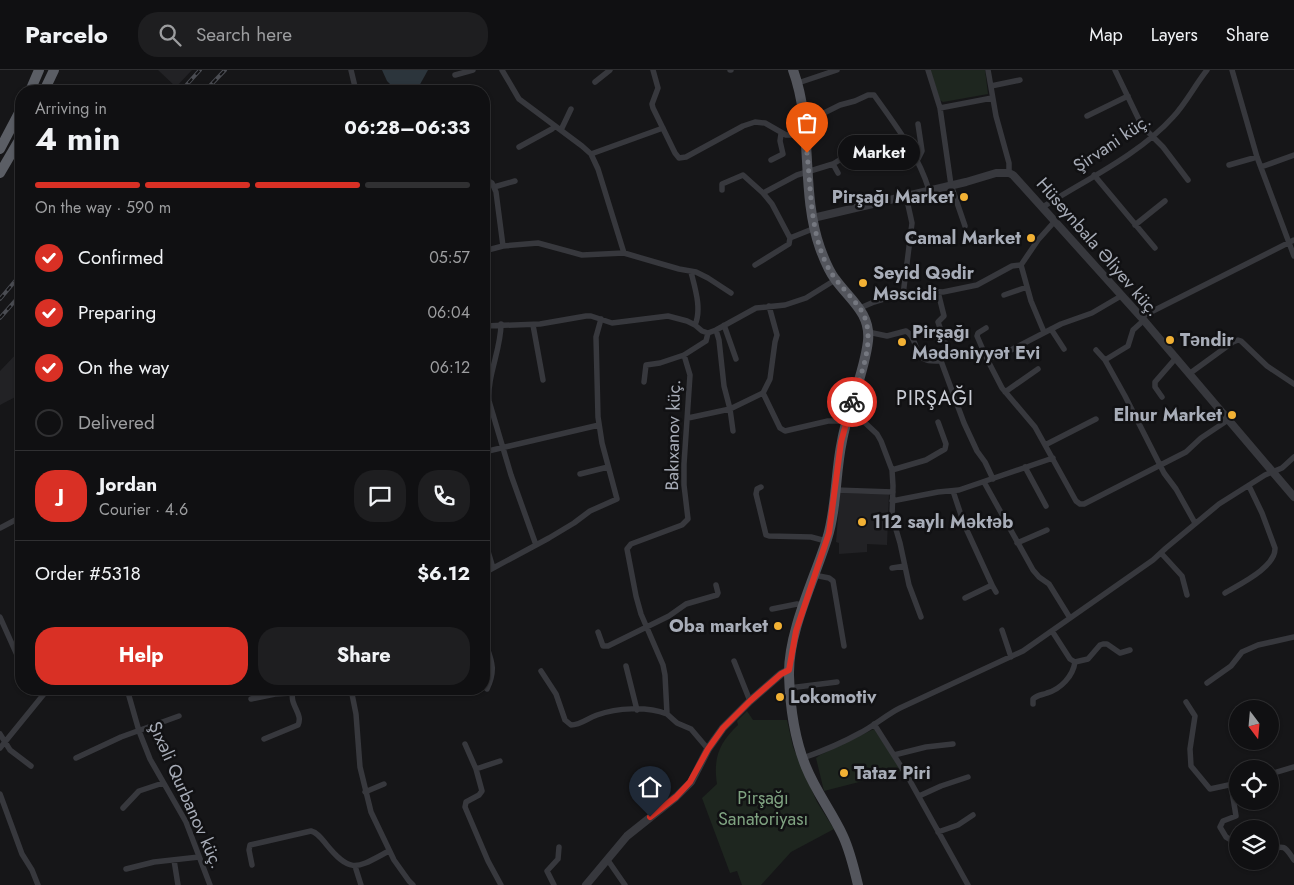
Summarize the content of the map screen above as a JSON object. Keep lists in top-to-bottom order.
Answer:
{
  "streets": {
    "street": [
      "Şirvani küç.",
      "Hüseynbala Əliyev küç.",
      "Bakıxanov küç.",
      "Şıxəli Qurbanov küç."
    ]
  },
  "crossings": [
    ["Şirvani küç.", "Hüseynbala Əliyev küç."]
  ],
  "districts": ["PIRŞAĞI"],
  "parks": ["Pirşağı Sanatoriyası"],
  "places": [
    "Market",
    "Pirşağı Market",
    "Camal Market",
    "Seyid Qədir Məscidi",
    "Təndir",
    "Pirşağı Mədəniyyət Evi",
    "Elnur Market",
    "112 saylı Məktəb",
    "Oba market",
    "Lokomotiv",
    "Tataz Piri"
  ],
  "north": "bottom",
  "page": {
    "header": "Parcelo",
    "search": "Search here",
    "nav": ["Map", "Layers", "Share"],
    "heading": ["4 min", "Arriving in", "06:28–06:33"],
    "panel": [
      "Jordan",
      "Courier · 4.6",
      "Order #5318",
      "$6.12"
    ],
    "bubble": "Market",
    "bar": "On the way · 590 m",
    "list": [
      ["Confirmed", "05:57"],
      ["Preparing", "06:04"],
      ["On the way", "06:12"],
      "Delivered"
    ],
    "round": "J",
    "buttons": ["Help", "Share"]
  }
}
